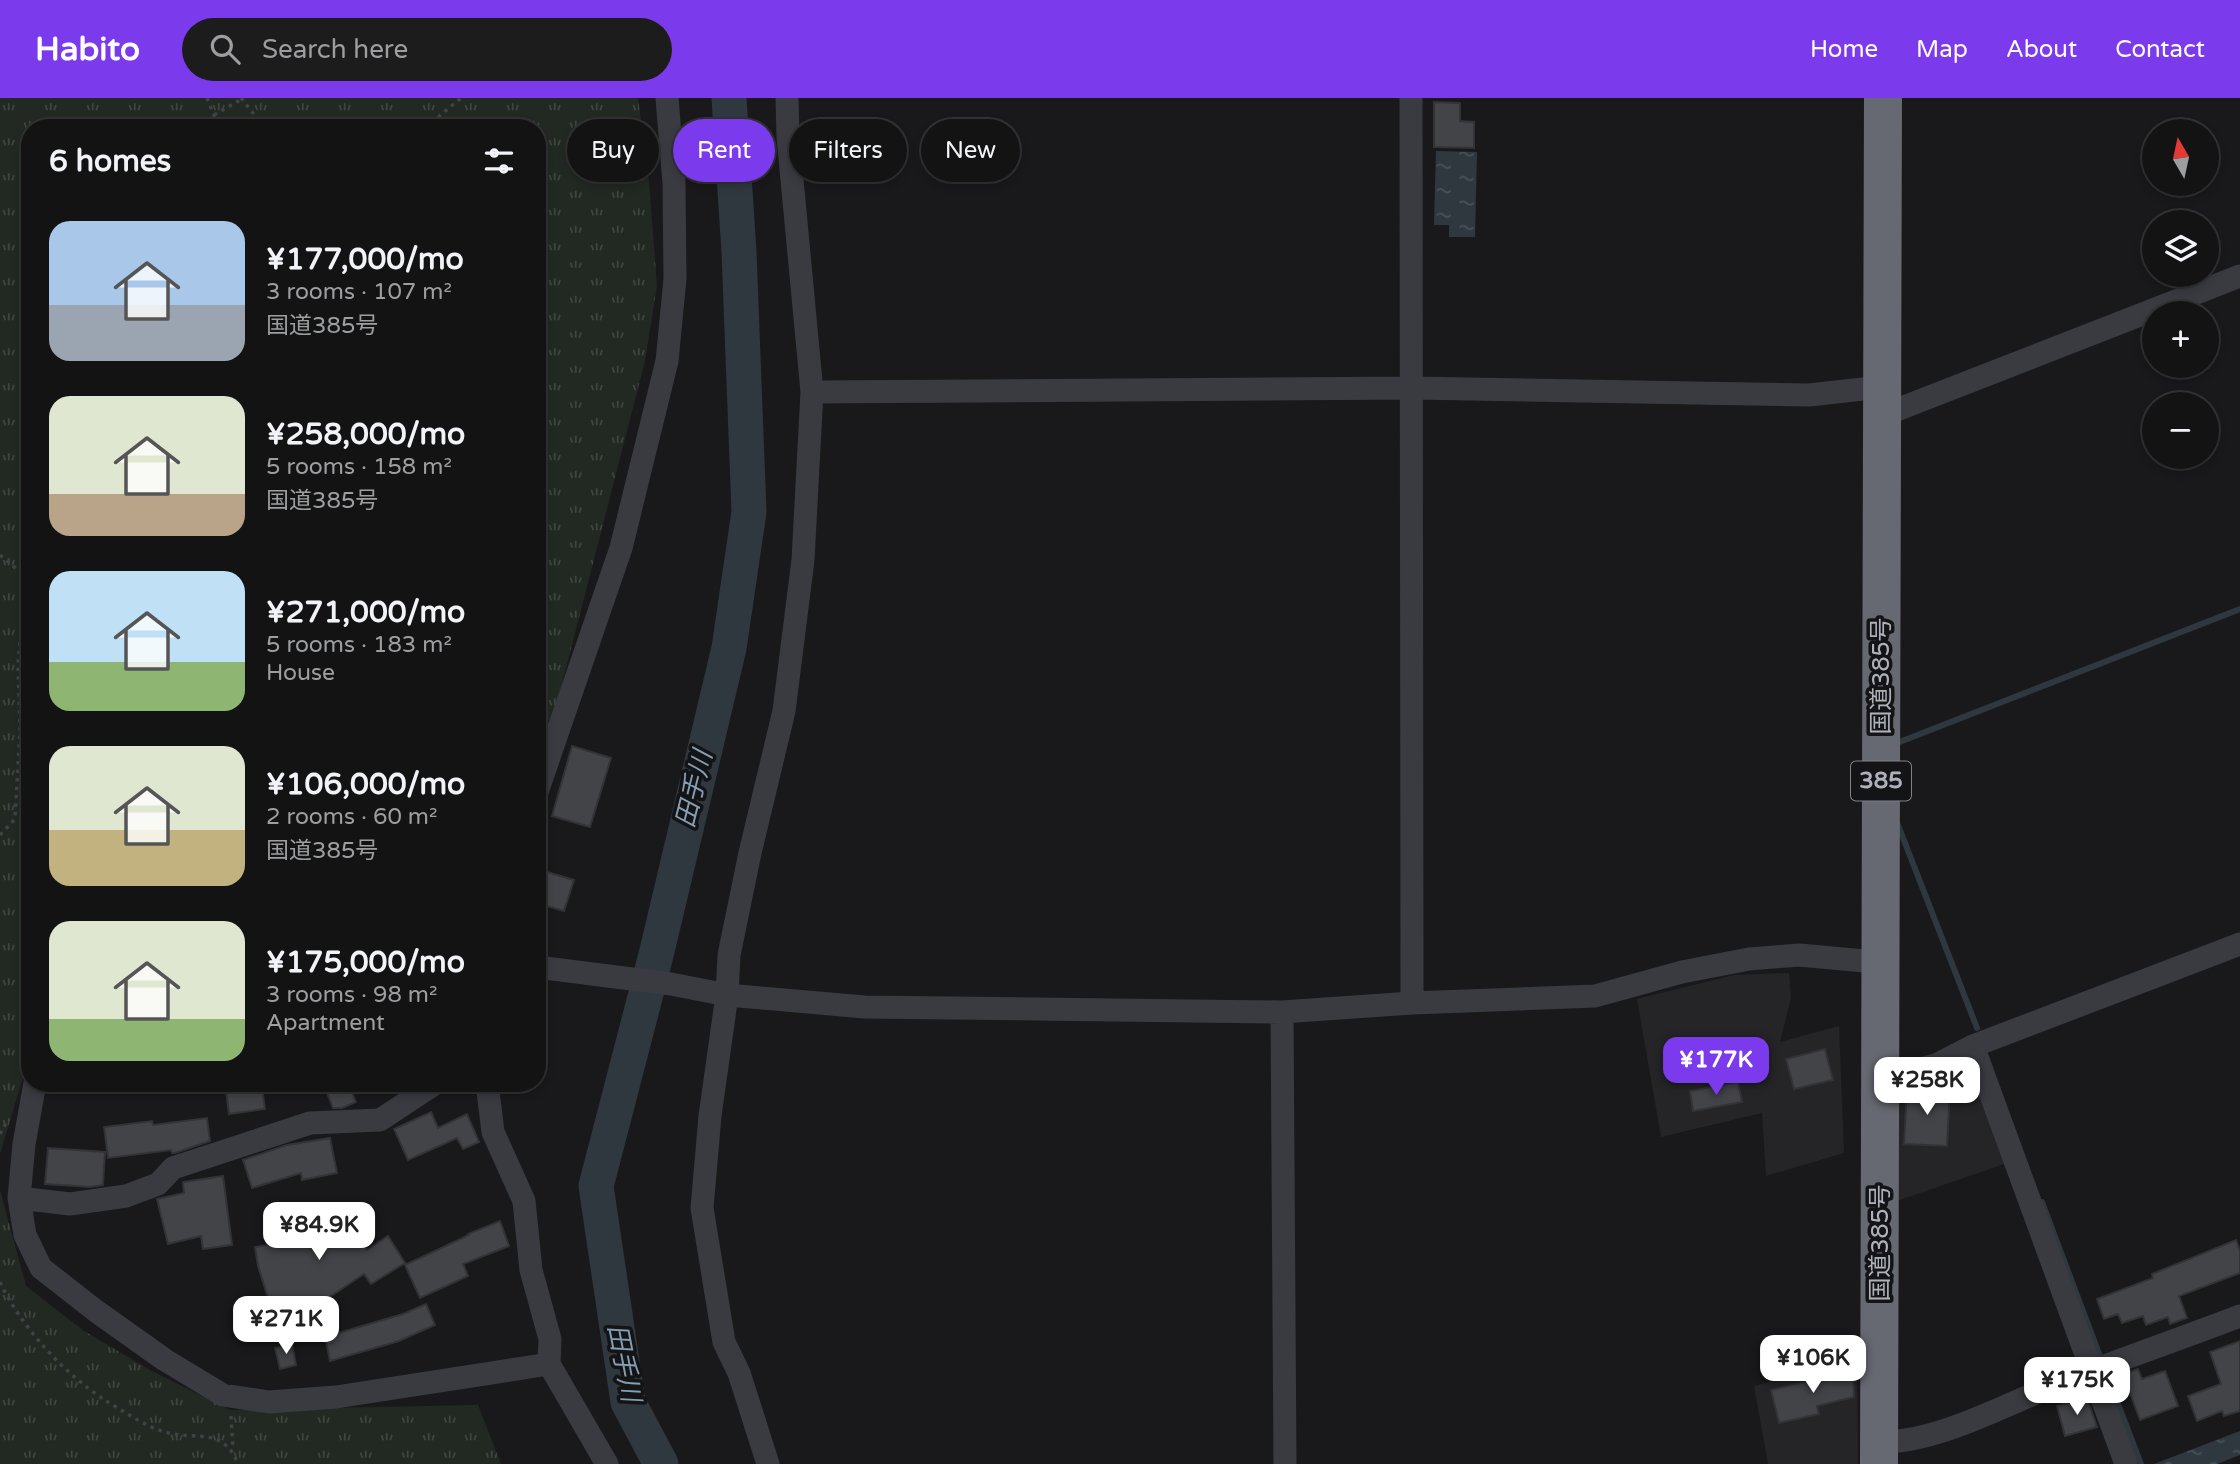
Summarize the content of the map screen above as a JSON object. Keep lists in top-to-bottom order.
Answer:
{
  "streets": {
    "highway": ["国道385号", "385"]
  },
  "water": ["田手川"],
  "north": "top",
  "page": {
    "header": "Habito",
    "search": "Search here",
    "nav": [
      "Home",
      "Map",
      "About",
      "Contact"
    ],
    "map_buttons": ["+", "−"],
    "chip": [
      "Buy",
      "Rent",
      "Filters",
      "New"
    ],
    "heading": "6 homes",
    "list": [
      {
        "name": "¥177,000/mo",
        "note": "3 rooms · 107 m² · 国道385号"
      },
      {
        "name": "¥258,000/mo",
        "note": "5 rooms · 158 m² · 国道385号"
      },
      {
        "name": "¥271,000/mo",
        "note": "5 rooms · 183 m² · House"
      },
      {
        "name": "¥106,000/mo",
        "note": "2 rooms · 60 m² · 国道385号"
      },
      {
        "name": "¥175,000/mo",
        "note": "3 rooms · 98 m² · Apartment"
      }
    ],
    "price": [
      "¥177K",
      "¥258K",
      "¥84.9K",
      "¥271K",
      "¥106K",
      "¥175K"
    ]
  }
}
